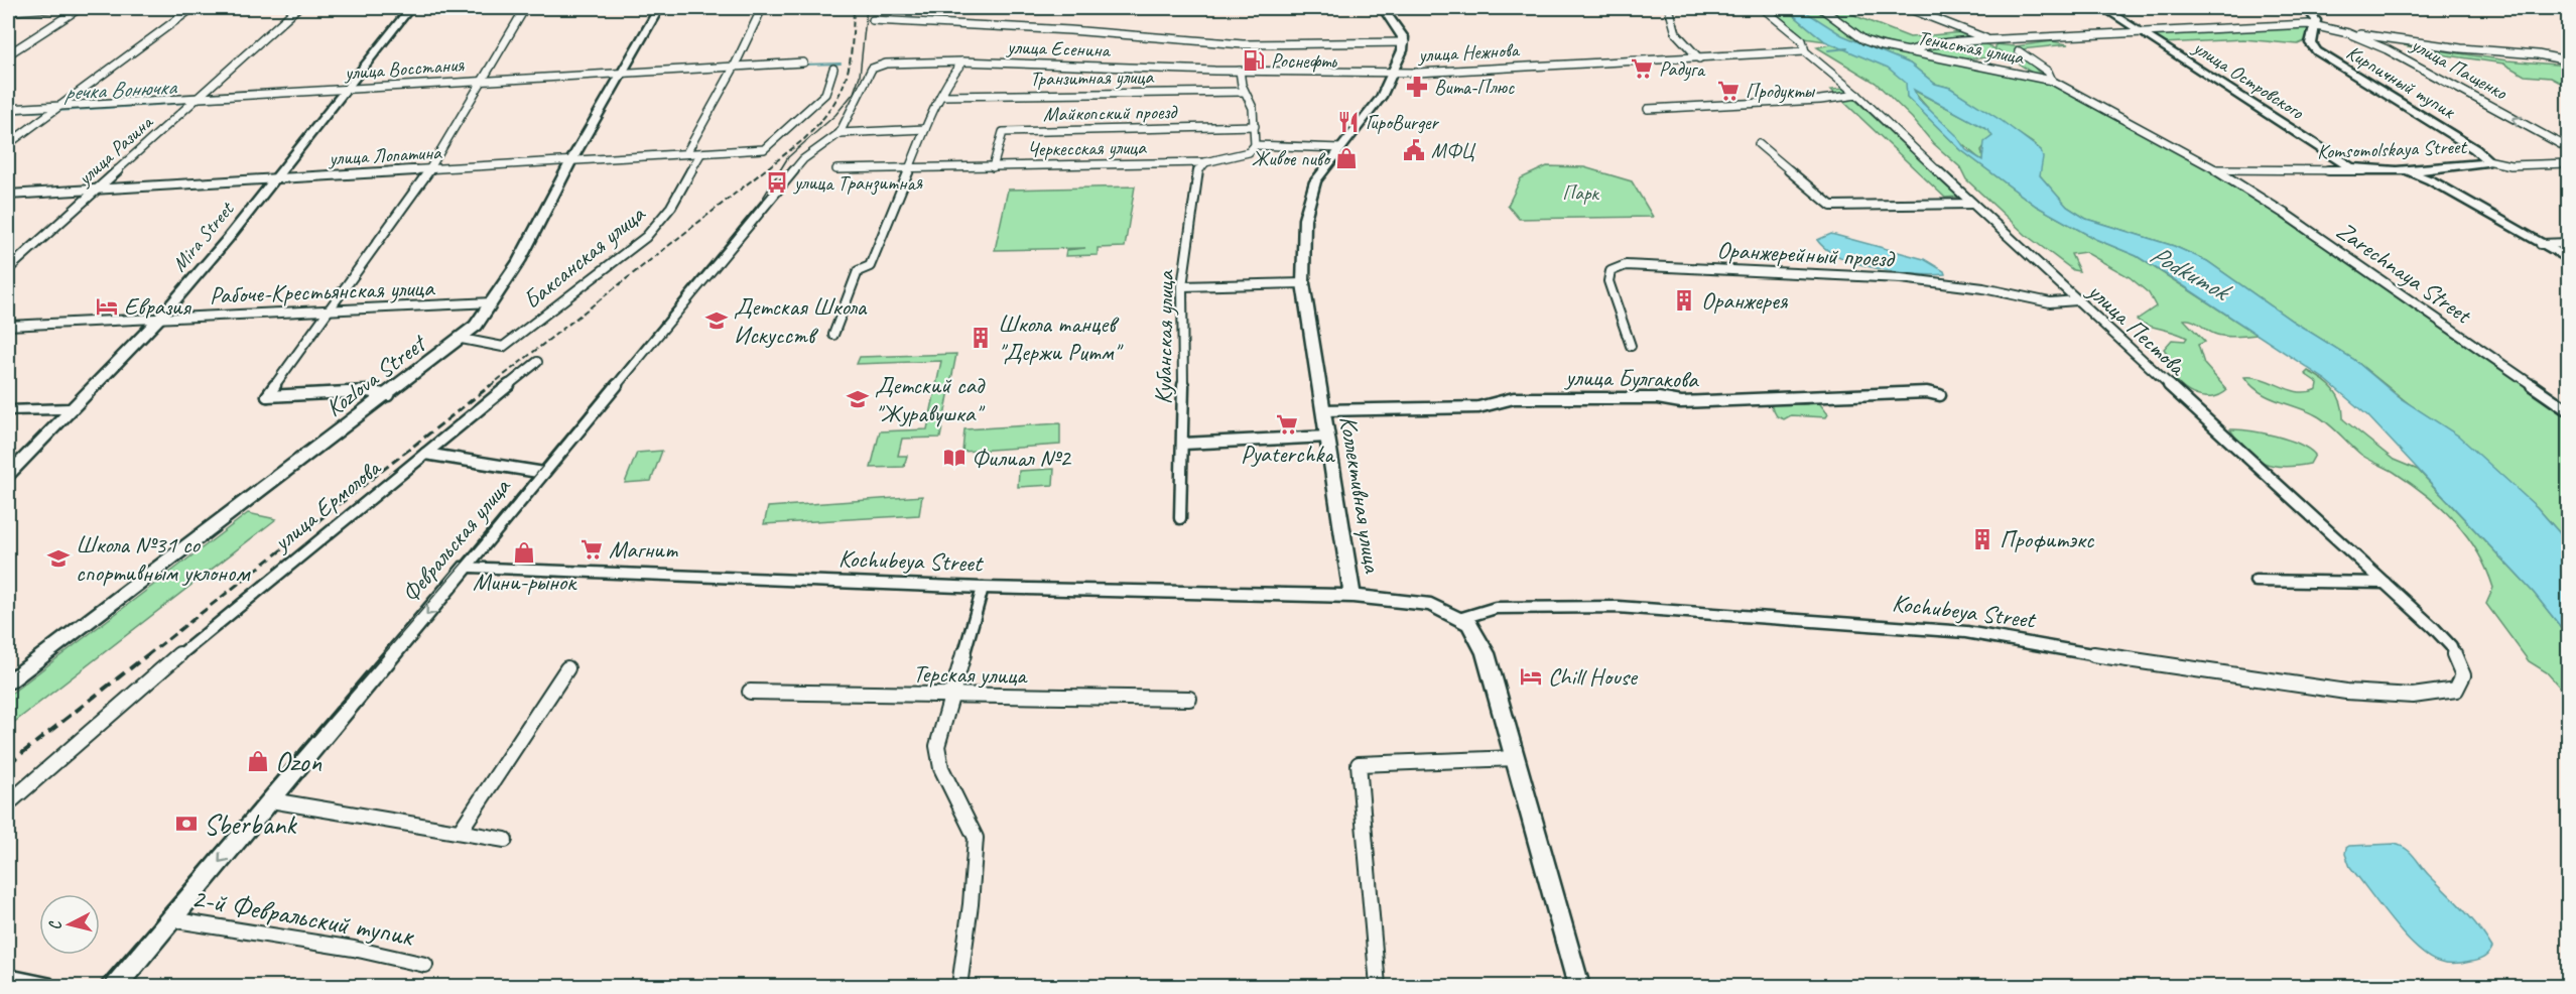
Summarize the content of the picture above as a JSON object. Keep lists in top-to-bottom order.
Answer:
{
  "streets": {
    "street": [
      "Тенистая улица",
      "улица Есенина",
      "улица Нежнова",
      "улица Восстания",
      "улица Пащенко",
      "Транзитная улица",
      "улица Островского",
      "Кирпичный тупик",
      "Майкопский проезд",
      "Черкесская улица",
      "Komsomolskaya Street",
      "улица Разина",
      "улица Лопатина",
      "Mira Street",
      "Оранжерейный проезд",
      "Баксанская улица",
      "Zarechnaya Street",
      "Рабоче-Крестьянская улица",
      "улица Пестова",
      "Кубанская улица",
      "Kozlova Street",
      "улица Булгакова",
      "Коллективная улица",
      "улица Ермолова",
      "Февральская улица",
      "Kochubeya Street",
      "Терская улица",
      "2-й Февральский тупик"
    ]
  },
  "crossings": [
    ["Тенистая улица", "улица Пащенко"],
    ["Тенистая улица", "Komsomolskaya Street"],
    ["Тенистая улица", "Zarechnaya Street"],
    ["улица Есенина", "улица Нежнова"],
    ["улица Есенина", "Февральская улица"],
    ["улица Нежнова", "улица Пестова"],
    ["улица Нежнова", "Коллективная улица"],
    ["улица Восстания", "улица Разина"],
    ["улица Восстания", "Mira Street"],
    ["улица Восстания", "Kozlova Street"],
    ["улица Пащенко", "улица Островского"],
    ["улица Пащенко", "Кирпичный тупик"],
    ["улица Островского", "Komsomolskaya Street"],
    ["Кирпичный тупик", "Komsomolskaya Street"],
    ["Майкопский проезд", "Черкесская улица"],
    ["Черкесская улица", "Кубанская улица"],
    ["Komsomolskaya Street", "Zarechnaya Street"],
    ["улица Разина", "улица Лопатина"],
    ["улица Лопатина", "Mira Street"],
    ["улица Лопатина", "Баксанская улица"],
    ["улица Лопатина", "Kozlova Street"],
    ["Mira Street", "Рабоче-Крестьянская улица"],
    ["Оранжерейный проезд", "улица Пестова"],
    ["Баксанская улица", "Kozlova Street"],
    ["Рабоче-Крестьянская улица", "Kozlova Street"],
    ["улица Пестова", "Kochubeya Street"],
    ["улица Булгакова", "Коллективная улица"],
    ["Коллективная улица", "Kochubeya Street"],
    ["Февральская улица", "Kochubeya Street"],
    ["Февральская улица", "2-й Февральский тупик"]
  ],
  "one_way": ["Февральская улица"],
  "water": ["речка Вонючка", "Podkumok"],
  "parks": ["Парк"],
  "places": {
    "fuel station": ["Роснефть"],
    "supermarket": [
      "Радуга",
      "Продукты",
      "Pyaterchka",
      "Магнит"
    ],
    "pharmacy": ["Вита-Плюс"],
    "restaurant": ["ГироBurger"],
    "public building": ["МФЦ"],
    "shop": ["Живое пиво", "Мини-рынок", "Ozon"],
    "bus stop": ["улица Транзитная"],
    "building": ["Оранжерея", "Школа танцев \"Держи Ритм\"", "Профитэкс"],
    "hotel": ["Евразия", "Chill House"],
    "school or university": ["Детская Школа Искусств", "Детский сад \"Журавушка\"", "Школа №31 со спортивным уклоном"],
    "library": ["Филиал №2"],
    "bank": ["Sberbank"]
  },
  "north": "left"
}
